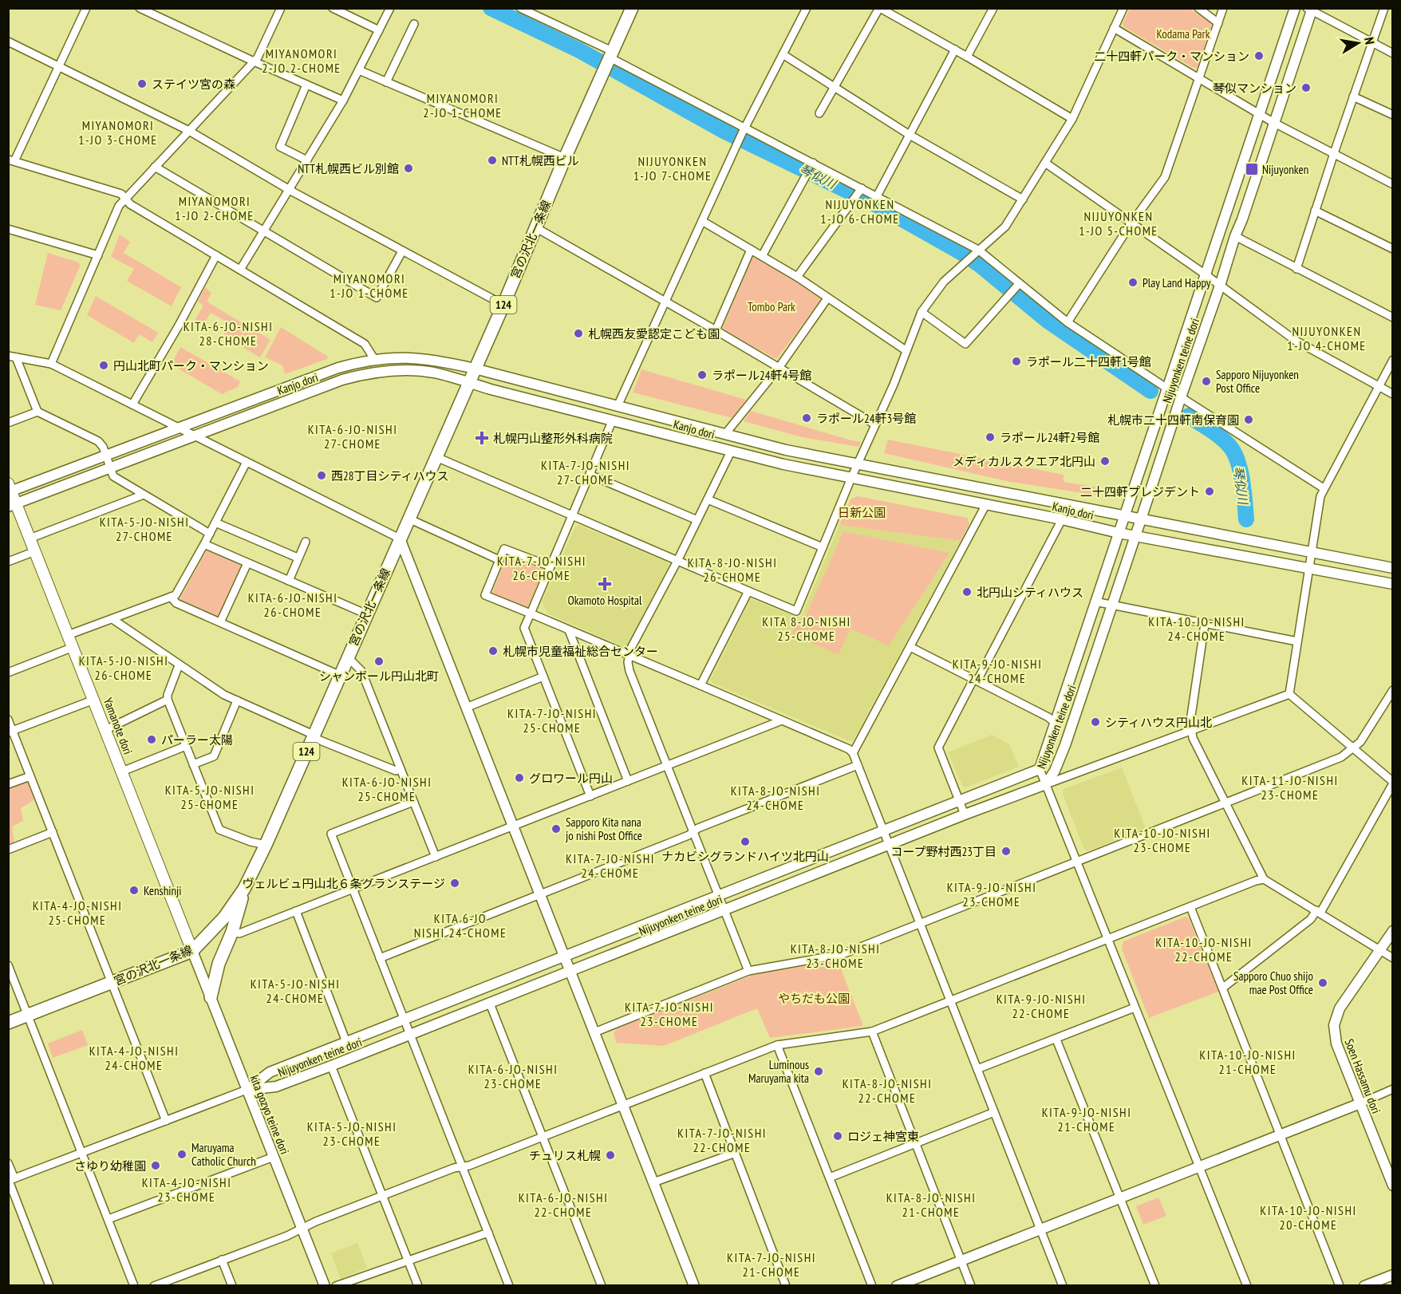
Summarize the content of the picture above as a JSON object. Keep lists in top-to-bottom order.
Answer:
{
  "streets": {
    "main road": ["宮の沢北一条線", "124", "Yamanote dori"],
    "street": [
      "Nijuyonken teine dori",
      "Kanjo dori",
      "Soen Hassamu dori",
      "kita gozyo teine dori"
    ]
  },
  "crossings": [
    ["宮の沢北一条線", "Kanjo dori"],
    ["宮の沢北一条線", "Yamanote dori"],
    ["宮の沢北一条線", "kita gozyo teine dori"],
    ["Nijuyonken teine dori", "Kanjo dori"],
    ["Nijuyonken teine dori", "kita gozyo teine dori"],
    ["Kanjo dori", "Yamanote dori"],
    ["Yamanote dori", "kita gozyo teine dori"]
  ],
  "districts": [
    "MIYANOMORI 2-JO 2-CHOME",
    "MIYANOMORI 2-JO 1-CHOME",
    "MIYANOMORI 1-JO 3-CHOME",
    "NIJUYONKEN 1-JO 7-CHOME",
    "MIYANOMORI 1-JO 2-CHOME",
    "NIJUYONKEN 1-JO 6-CHOME",
    "NIJUYONKEN 1-JO 5-CHOME",
    "MIYANOMORI 1-JO 1-CHOME",
    "KITA-6-JO-NISHI 28-CHOME",
    "NIJUYONKEN 1-JO 4-CHOME",
    "KITA-6-JO-NISHI 27-CHOME",
    "KITA-7-JO-NISHI 27-CHOME",
    "KITA-5-JO-NISHI 27-CHOME",
    "KITA-7-JO-NISHI 26-CHOME",
    "KITA-8-JO-NISHI 26-CHOME",
    "KITA-6-JO-NISHI 26-CHOME",
    "KITA 8-JO-NISHI 25-CHOME",
    "KITA-10-JO-NISHI 24-CHOME",
    "KITA-5-JO-NISHI 26-CHOME",
    "KITA-9-JO-NISHI 24-CHOME",
    "KITA-7-JO-NISHI 25-CHOME",
    "KITA-11-JO-NISHI 23-CHOME",
    "KITA-6-JO-NISHI 25-CHOME",
    "KITA-5-JO-NISHI 25-CHOME",
    "KITA-8-JO-NISHI 24-CHOME",
    "KITA-10-JO-NISHI 23-CHOME",
    "KITA-7-JO-NISHI 24-CHOME",
    "KITA-9-JO-NISHI 23-CHOME",
    "KITA-4-JO-NISHI 25-CHOME",
    "KITA 6-JO NISHI 24-CHOME",
    "KITA-10-JO-NISHI 22-CHOME",
    "KITA-8-JO-NISHI 23-CHOME",
    "KITA-5-JO-NISHI 24-CHOME",
    "KITA-9-JO-NISHI 22-CHOME",
    "KITA-7-JO-NISHI 23-CHOME",
    "KITA-4-JO-NISHI 24-CHOME",
    "KITA-10-JO-NISHI 21-CHOME",
    "KITA-6-JO-NISHI 23-CHOME",
    "KITA-8-JO-NISHI 22-CHOME",
    "KITA-9-JO-NISHI 21-CHOME",
    "KITA-5-JO-NISHI 23-CHOME",
    "KITA-7-JO-NISHI 22-CHOME",
    "KITA-4-JO-NISHI 23-CHOME",
    "KITA-6-JO-NISHI 22-CHOME",
    "KITA-8-JO-NISHI 21-CHOME",
    "KITA-10-JO-NISHI 20-CHOME",
    "KITA-7-JO-NISHI 21-CHOME"
  ],
  "water": ["琴似川"],
  "parks": [
    "Kodama Park",
    "Tombo Park",
    "日新公園",
    "やちだも公園"
  ],
  "places": {
    "other": [
      "二十四軒パーク・マンション",
      "ステイツ宮の森",
      "琴似マンション",
      "NTT札幌西ビル",
      "NTT札幌西ビル別館",
      "Play Land Happy",
      "札幌西友愛認定こども園",
      "ラポール二十四軒1号館",
      "円山北町パーク・マンション",
      "ラポール24軒4号館",
      "Sapporo Nijuyonken Post Office",
      "ラポール24軒3号館",
      "札幌市二十四軒南保育園",
      "ラポール24軒2号館",
      "メディカルスクエア北円山",
      "西28丁目シティハウス",
      "二十四軒プレジデント",
      "北円山シティハウス",
      "札幌市児童福祉総合センター",
      "シャンボール円山北町",
      "シティハウス円山北",
      "パーラー太陽",
      "グロワール円山",
      "Sapporo Kita nana jo nishi Post Office",
      "ナカビシグランドハイツ北円山",
      "コープ野村西23丁目",
      "ヴェルビュ円山北６条グランステージ",
      "Kenshinji",
      "Sapporo Chuo shijo mae Post Office",
      "Luminous Maruyama kita",
      "ロジェ神宮東",
      "Maruyama Catholic Church",
      "チュリス札幌",
      "さゆり幼稚園"
    ],
    "transit": ["Nijuyonken"],
    "health": ["札幌円山整形外科病院", "Okamoto Hospital"]
  },
  "north": "right"
}
